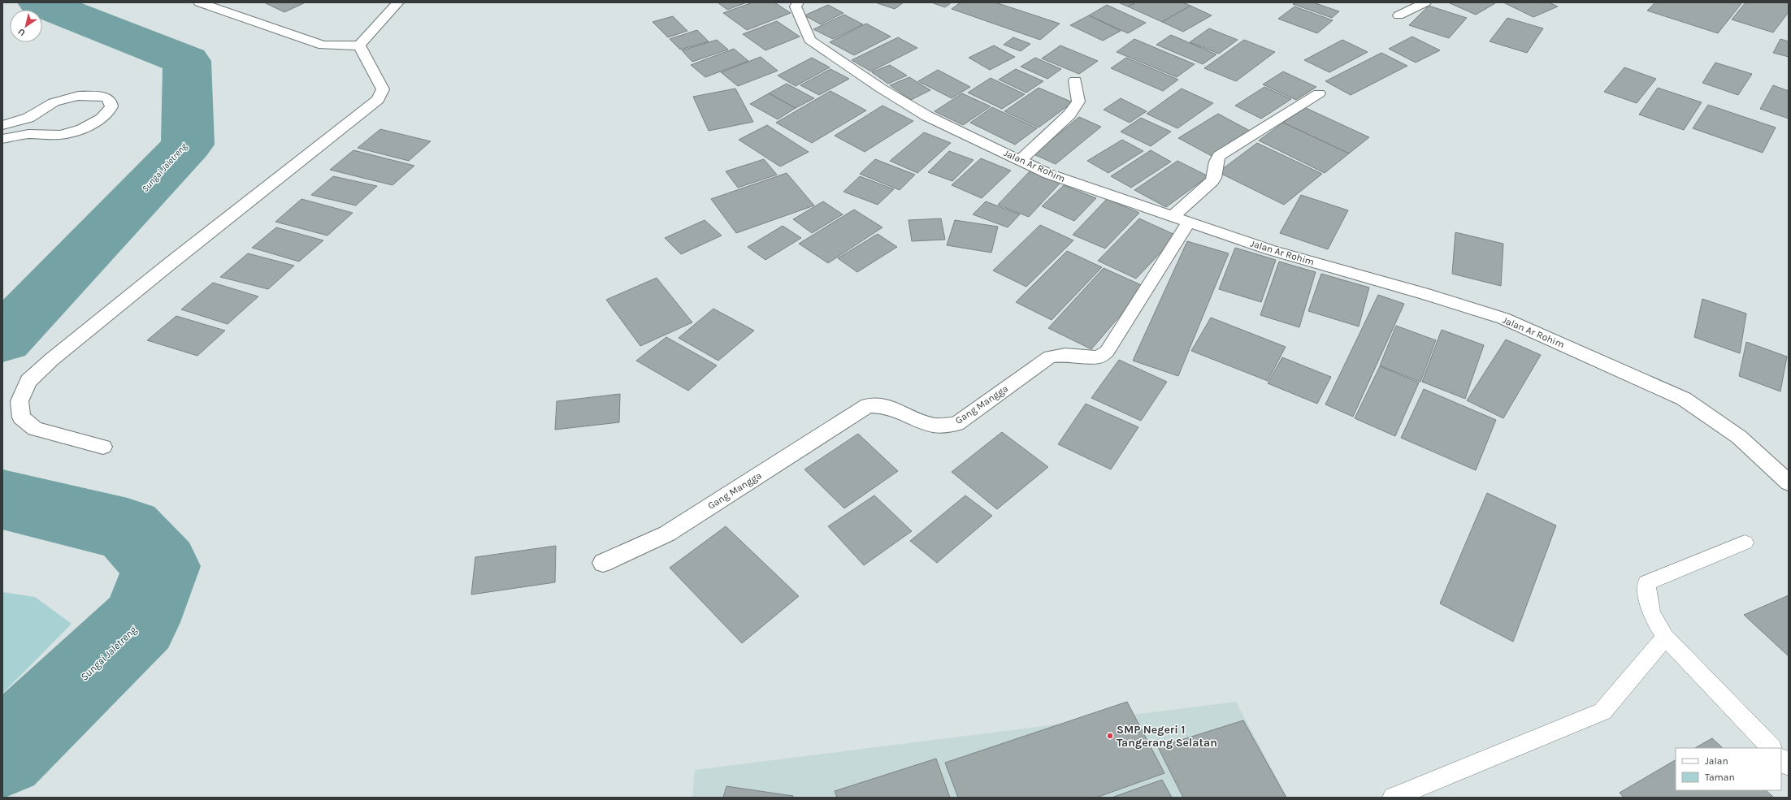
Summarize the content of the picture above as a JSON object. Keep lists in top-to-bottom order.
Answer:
{
  "streets": {
    "street": ["Jalan Ar Rohim", "Gang Mangga"]
  },
  "crossings": [
    ["Jalan Ar Rohim", "Gang Mangga"]
  ],
  "water": ["Sungai Jaletreng"],
  "places": ["SMP Negeri 1 Tangerang Selatan"],
  "legend": ["Jalan", "Taman"],
  "north": "bottom left"
}
